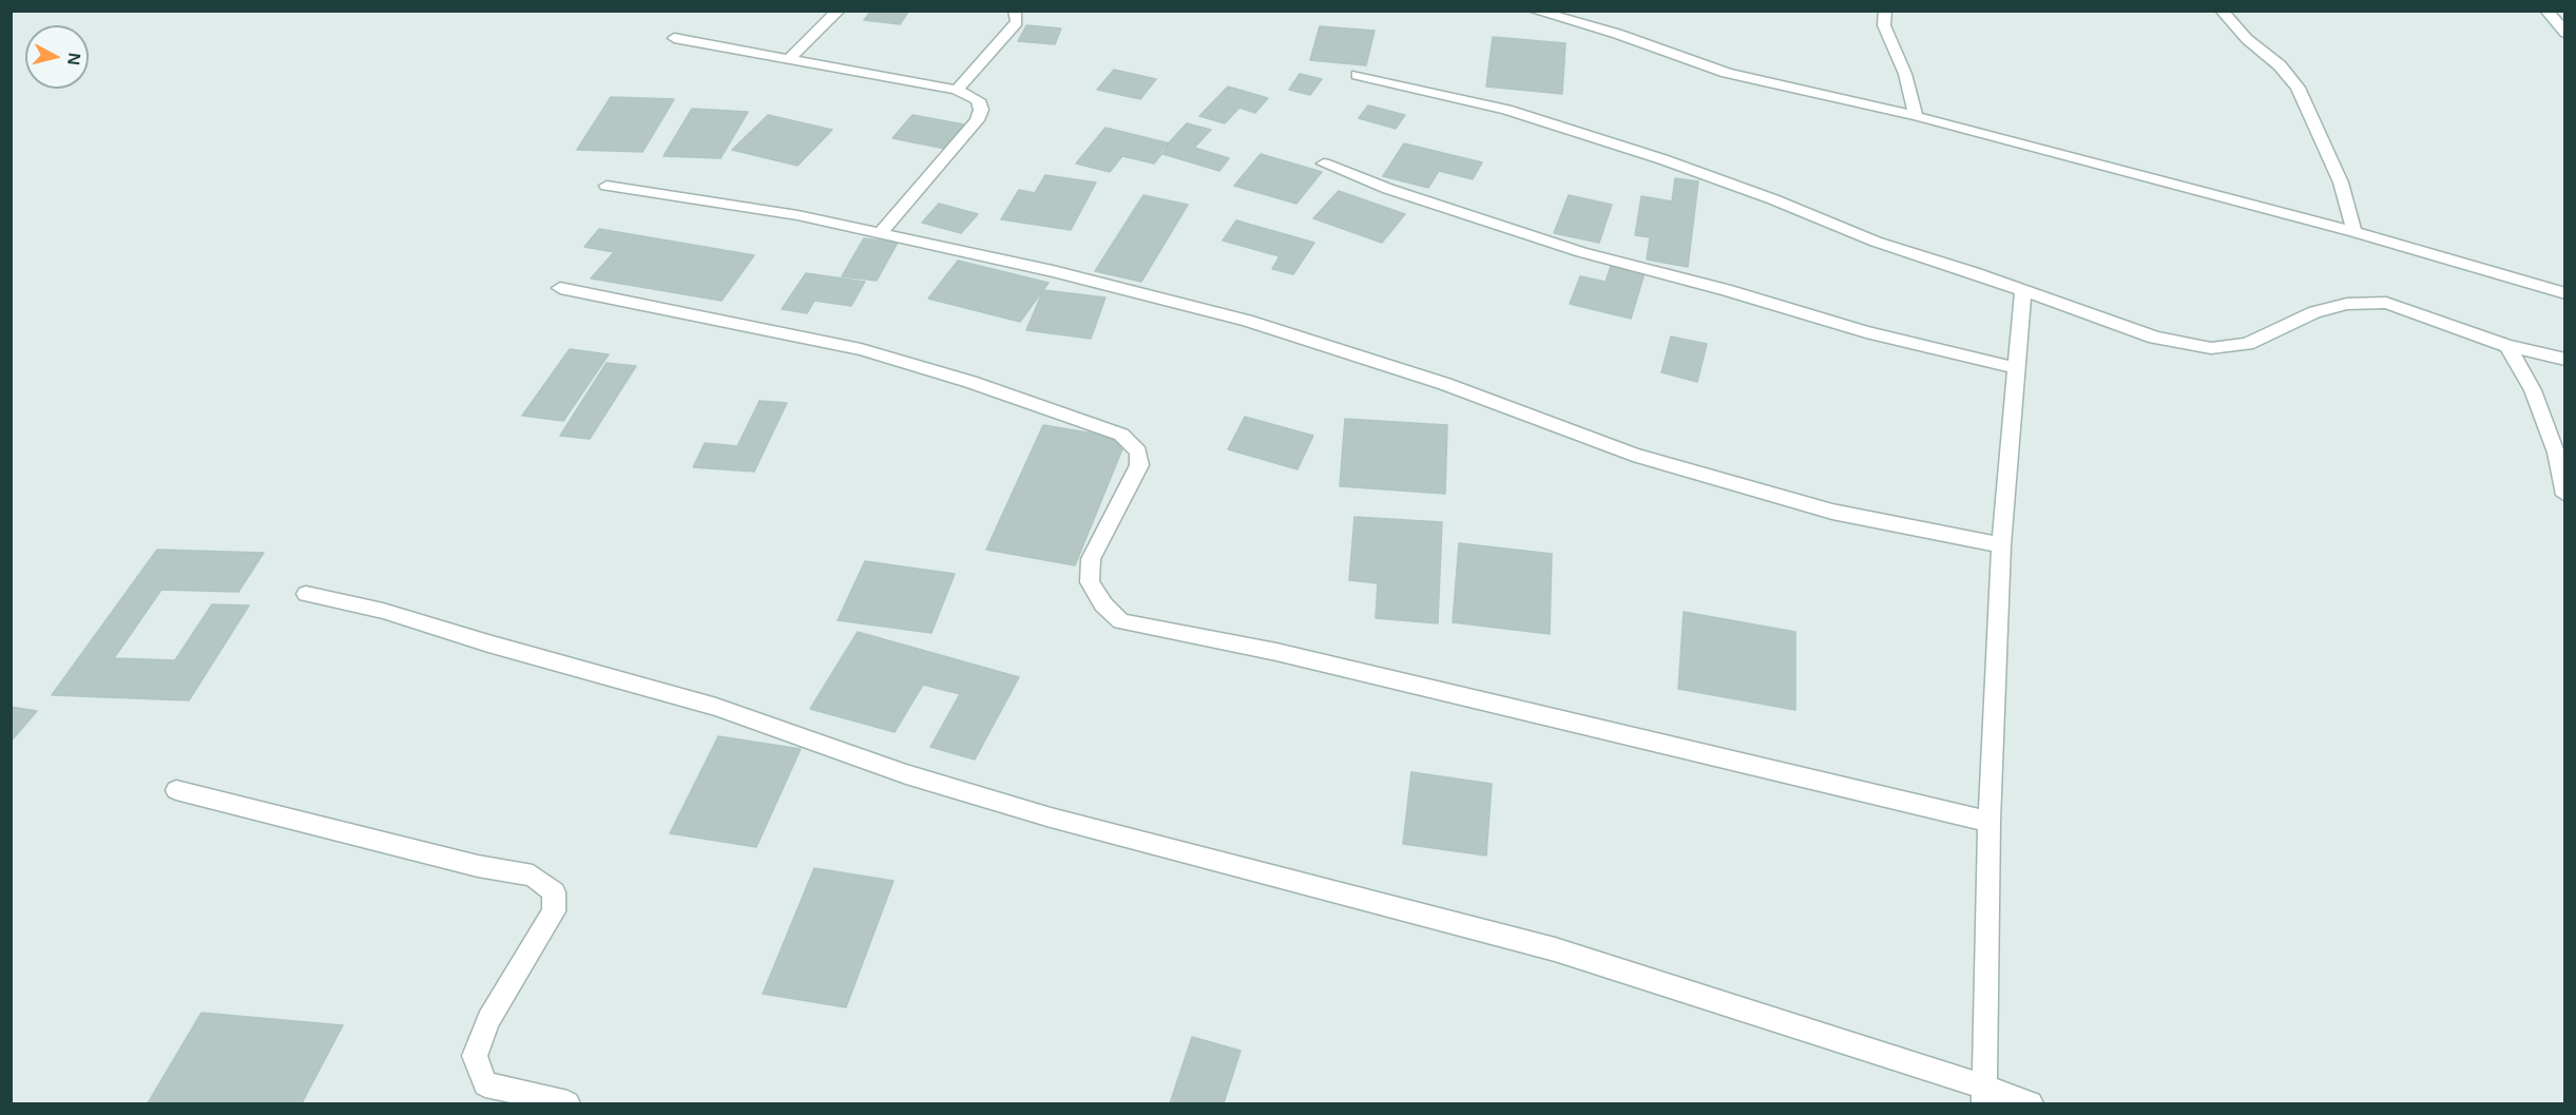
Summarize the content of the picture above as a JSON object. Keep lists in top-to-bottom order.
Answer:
{
  "north": "right"
}
